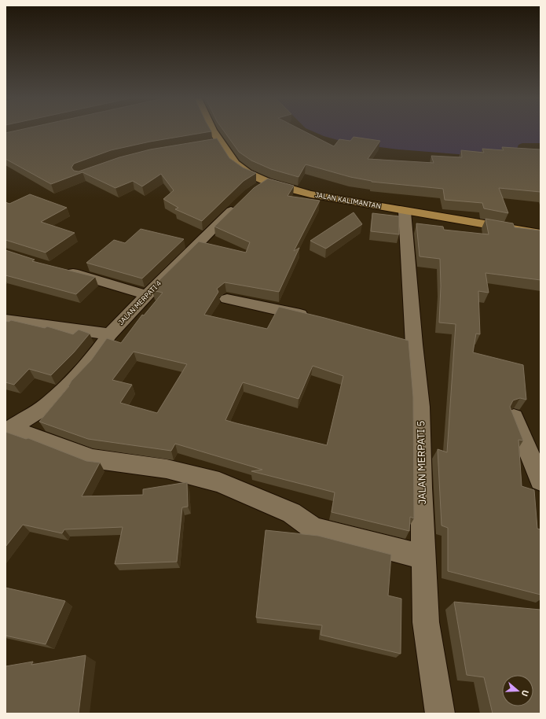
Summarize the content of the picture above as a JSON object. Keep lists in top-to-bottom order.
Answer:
{
  "streets": {
    "main road": ["JALAN KALIMANTAN"],
    "street": ["JALAN MERPATI 4", "JALAN MERPATI 5"]
  },
  "crossings": [
    ["JALAN KALIMANTAN", "JALAN MERPATI 5"]
  ],
  "north": "right"
}
